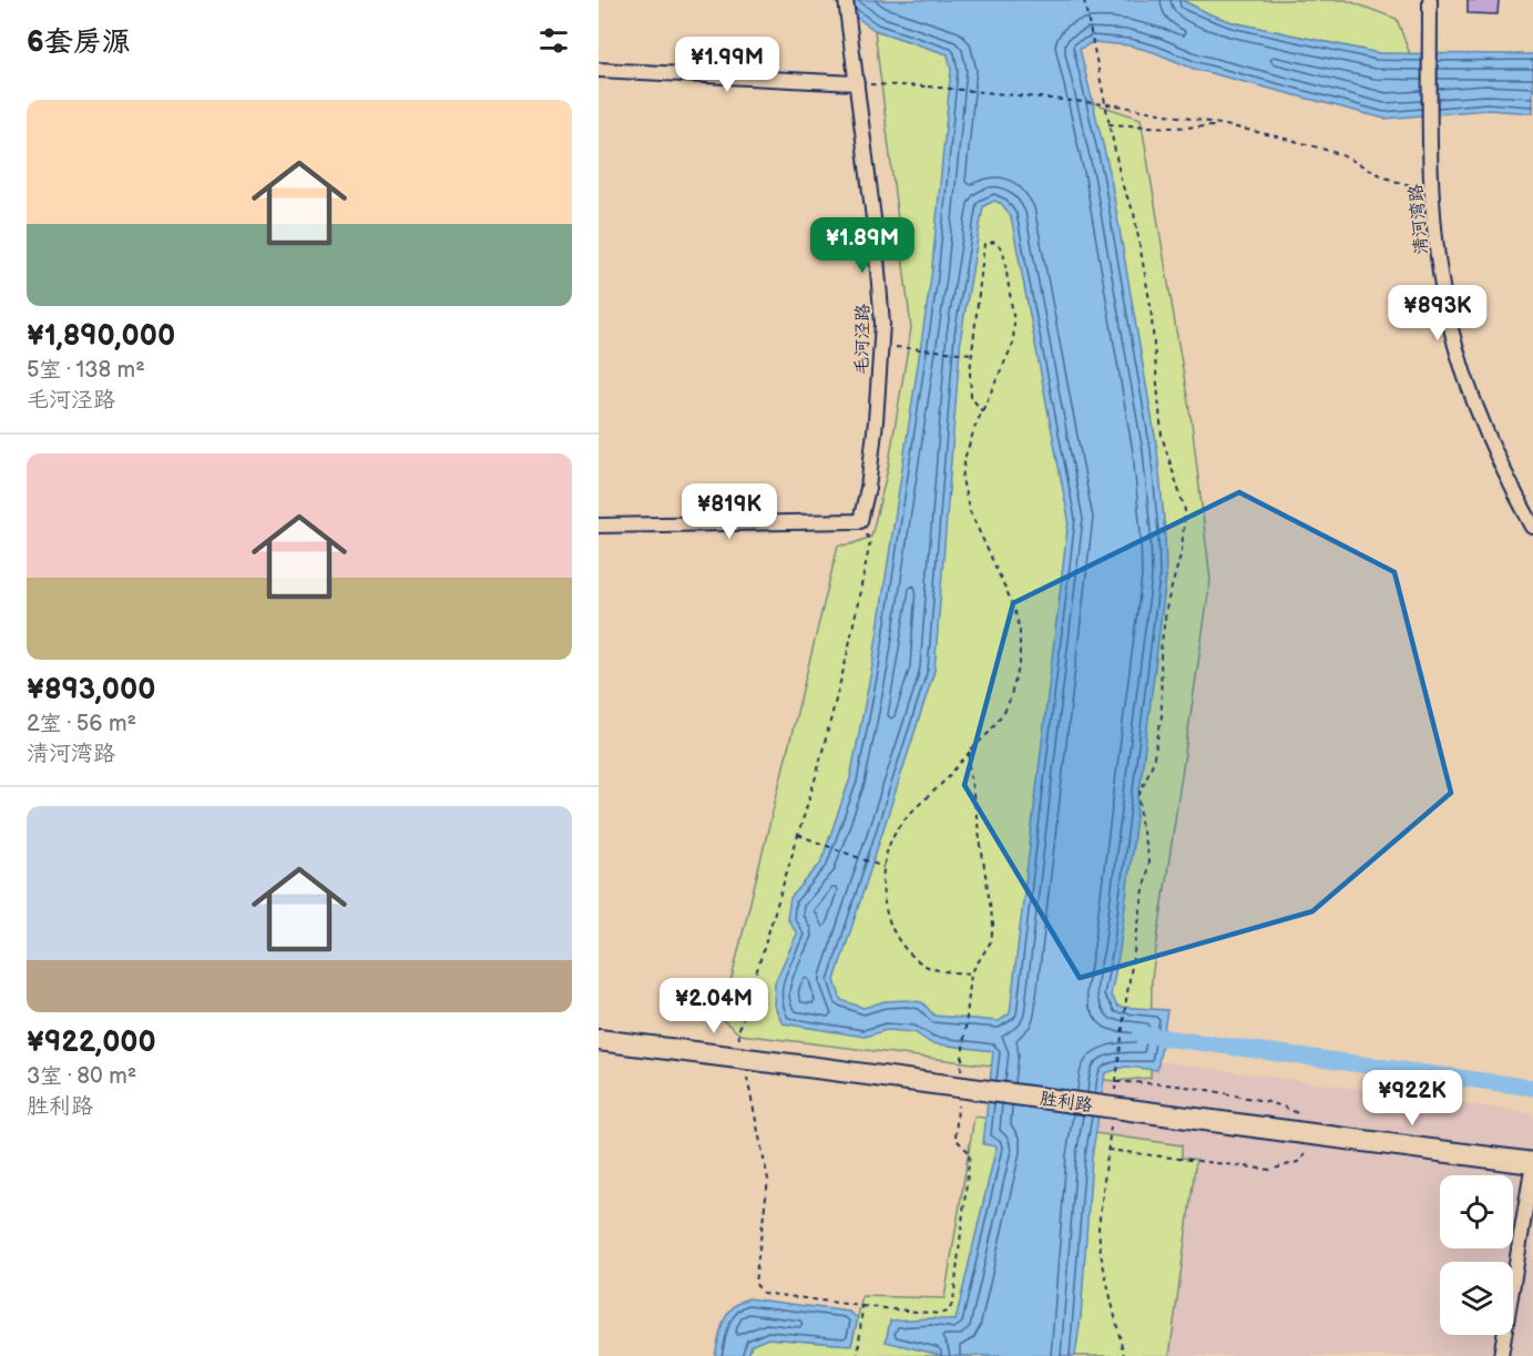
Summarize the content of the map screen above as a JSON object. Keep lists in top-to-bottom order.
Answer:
{
  "streets": {
    "main road": ["胜利路"],
    "street": ["清河湾路", "毛河泾路"]
  },
  "page": {
    "heading": "6套房源",
    "price": [
      "¥1.99M",
      "¥1.89M",
      "¥893K",
      "¥819K",
      "¥2.04M",
      "¥922K"
    ],
    "list": [
      {
        "name": "¥1,890,000",
        "note": "5室 · 138 m² · 毛河泾路"
      },
      {
        "name": "¥893,000",
        "note": "2室 · 56 m² · 清河湾路"
      },
      {
        "name": "¥922,000",
        "note": "3室 · 80 m² · 胜利路"
      }
    ]
  }
}
